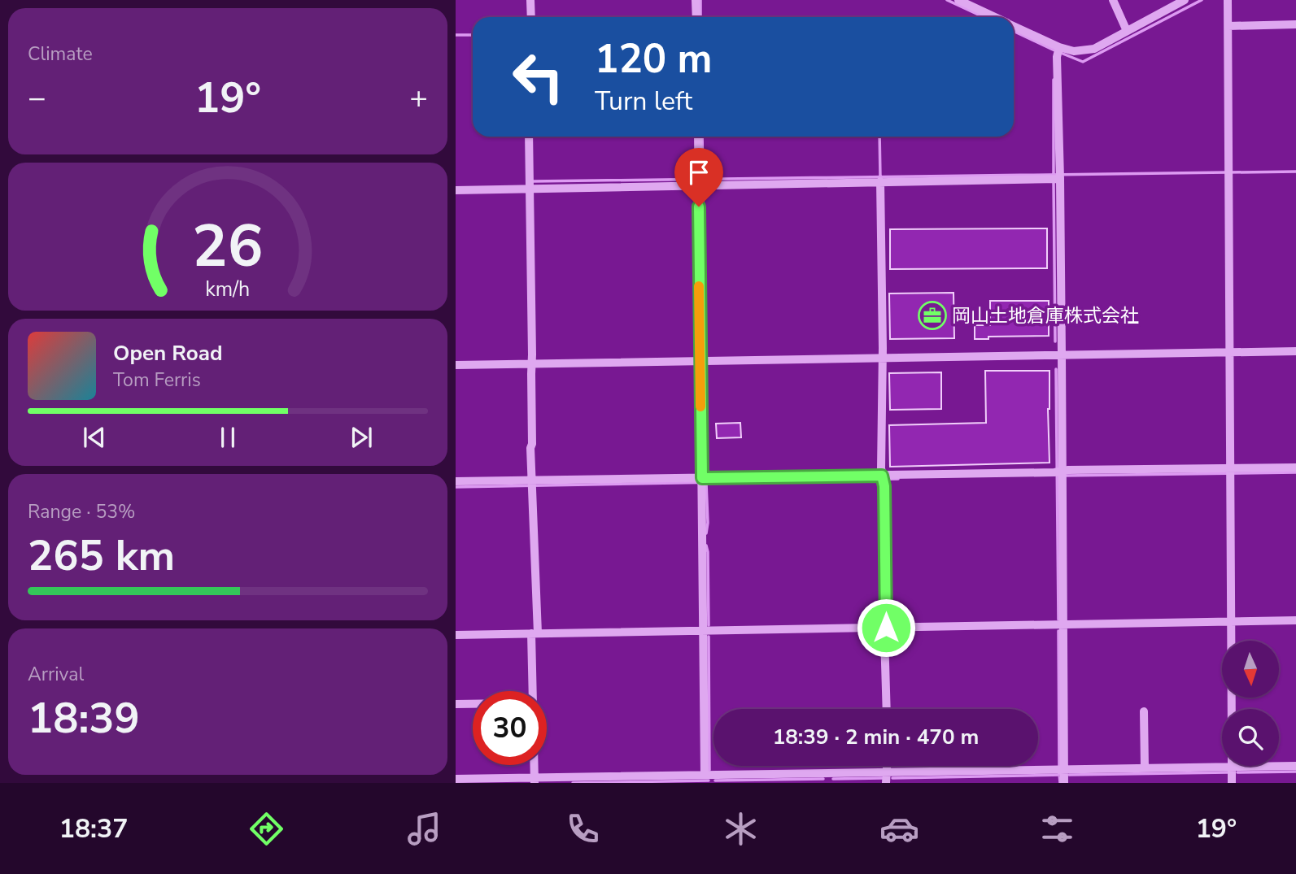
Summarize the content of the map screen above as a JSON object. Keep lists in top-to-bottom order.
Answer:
{
  "places": {
    "office": ["岡山土地倉庫株式会社"]
  },
  "north": "bottom",
  "page": {
    "tile": [
      "Climate",
      ["Range · 53%", "265 km"],
      ["Arrival", "18:39"]
    ],
    "turn": ["120 m", "Turn left"],
    "heat": ["−", "19°", "+"],
    "song": ["Open Road", "Tom Ferris"],
    "limit": "30",
    "trip": "18:39 · 2 min · 470 m",
    "tabs": ["18:37", "19°"],
    "gauge": ["26", "km/h"]
  }
}
